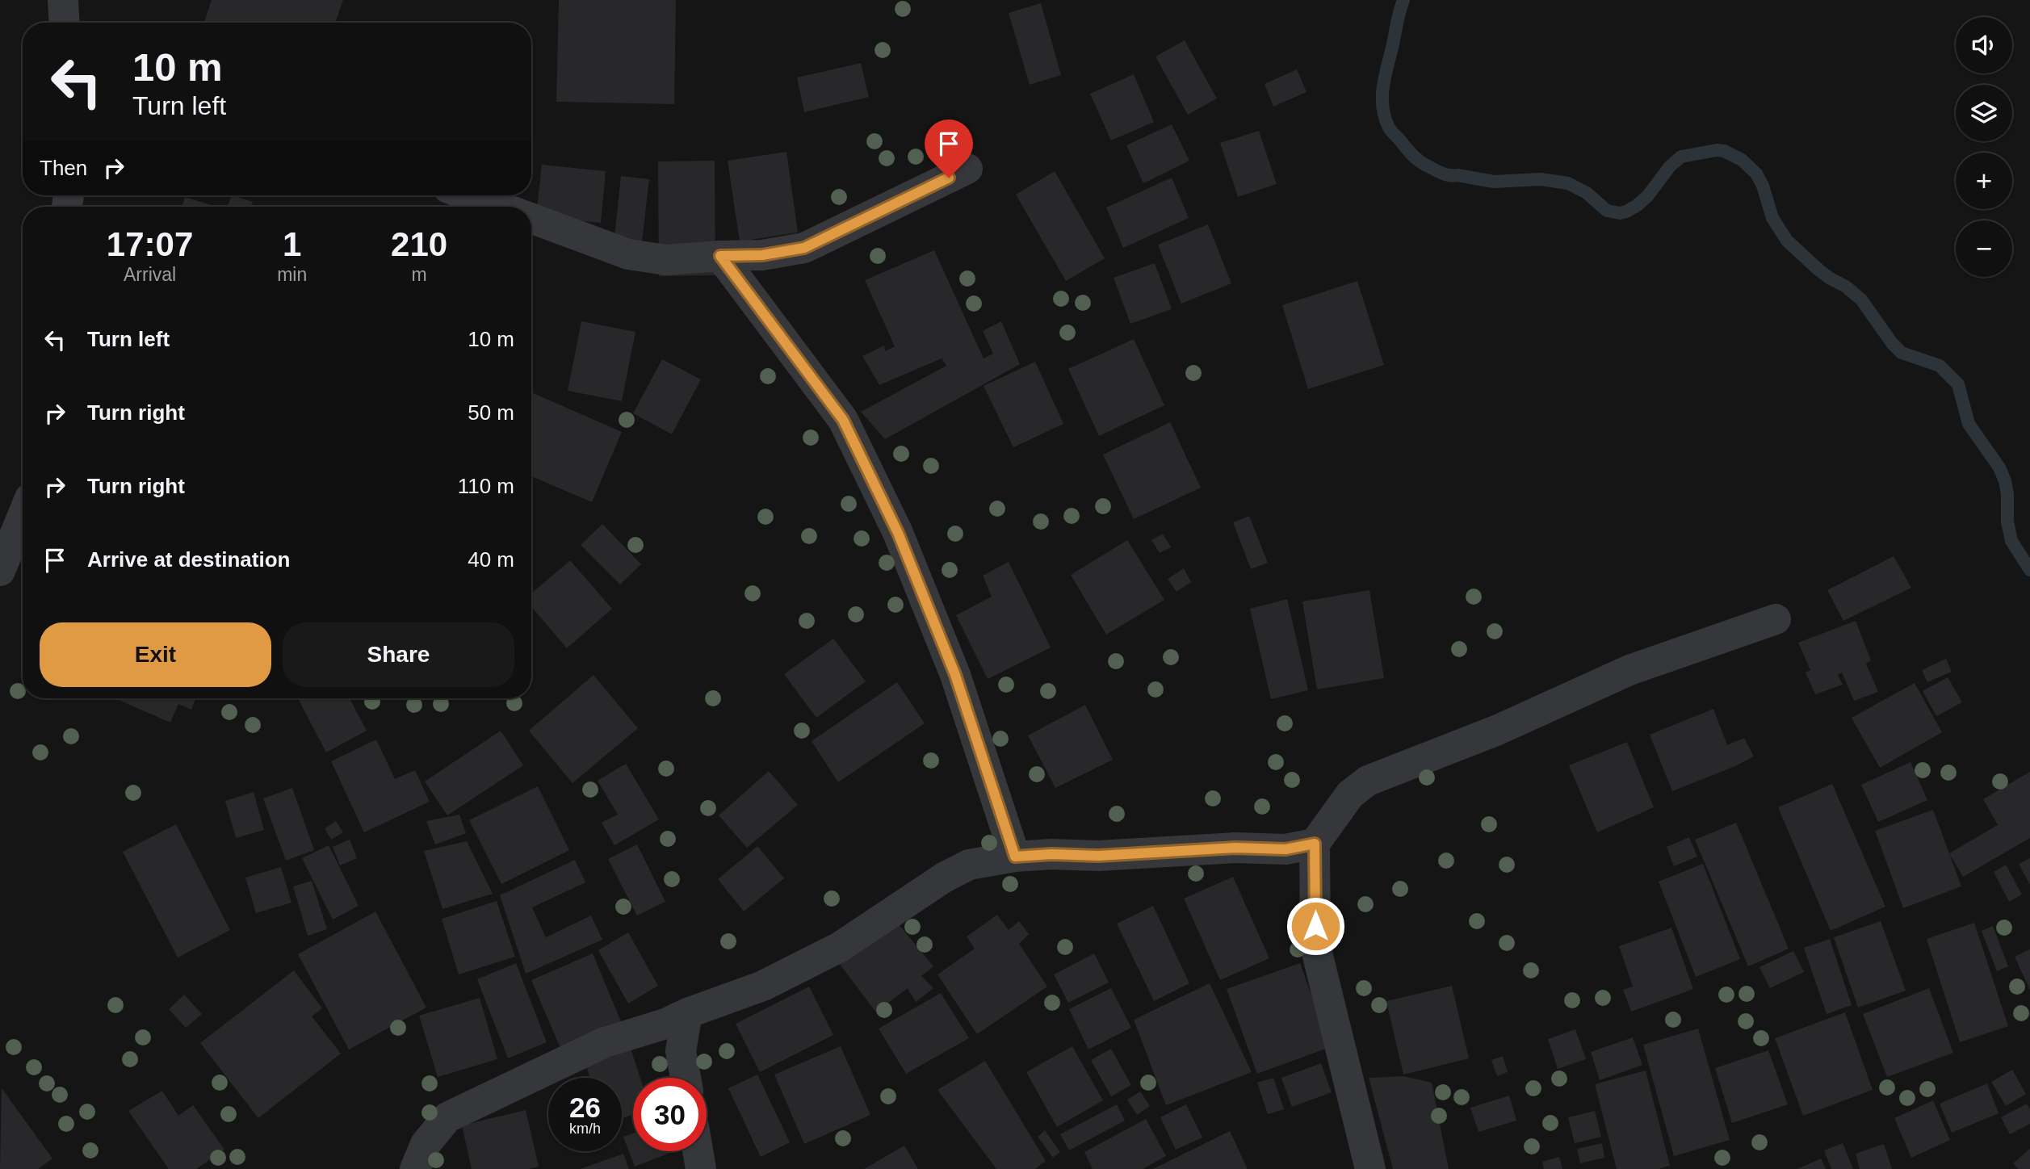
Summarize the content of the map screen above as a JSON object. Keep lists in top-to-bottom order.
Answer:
{
  "page": {
    "map_buttons": ["+", "−"],
    "turn": ["10 m", "Turn left"],
    "then": "Then",
    "eta": [
      "17:07",
      "Arrival",
      "1",
      "min",
      "210",
      "m"
    ],
    "list": [
      {
        "name": "Turn left",
        "value": "10 m"
      },
      {
        "name": "Turn right",
        "value": "50 m"
      },
      {
        "name": "Turn right",
        "value": "110 m"
      },
      {
        "name": "Arrive at destination",
        "value": "40 m"
      }
    ],
    "buttons": ["Exit", "Share"],
    "speed": "26 km/h",
    "limit": "30"
  }
}
